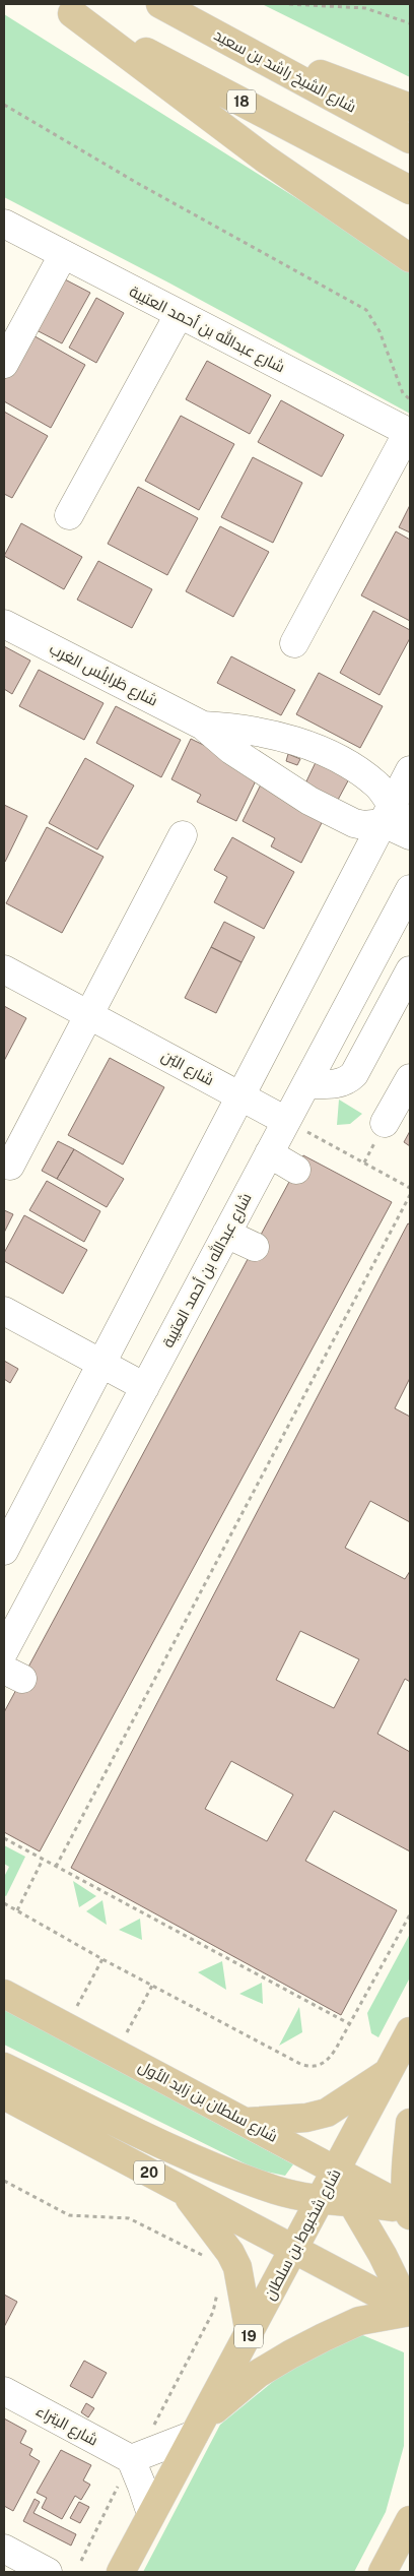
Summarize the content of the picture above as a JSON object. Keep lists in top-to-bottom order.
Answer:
{
  "streets": {
    "main road": [
      "شارع الشيخ راشد بن سعيد",
      "18",
      "شارع سلطان بن زايد الأول",
      "20",
      "شارع شخبوط بن سلطان",
      "19"
    ],
    "street": [
      "شارع عبدالله بن أحمد العتيبة",
      "شارع طَرابلُس الغرب",
      "شارع البُن",
      "شارع البتراء"
    ]
  },
  "crossings": [
    ["شارع عبدالله بن أحمد العتيبة", "شارع البُن"],
    ["شارع سلطان بن زايد الأول", "شارع شخبوط بن سلطان"],
    ["20", "شارع شخبوط بن سلطان"]
  ]
}
